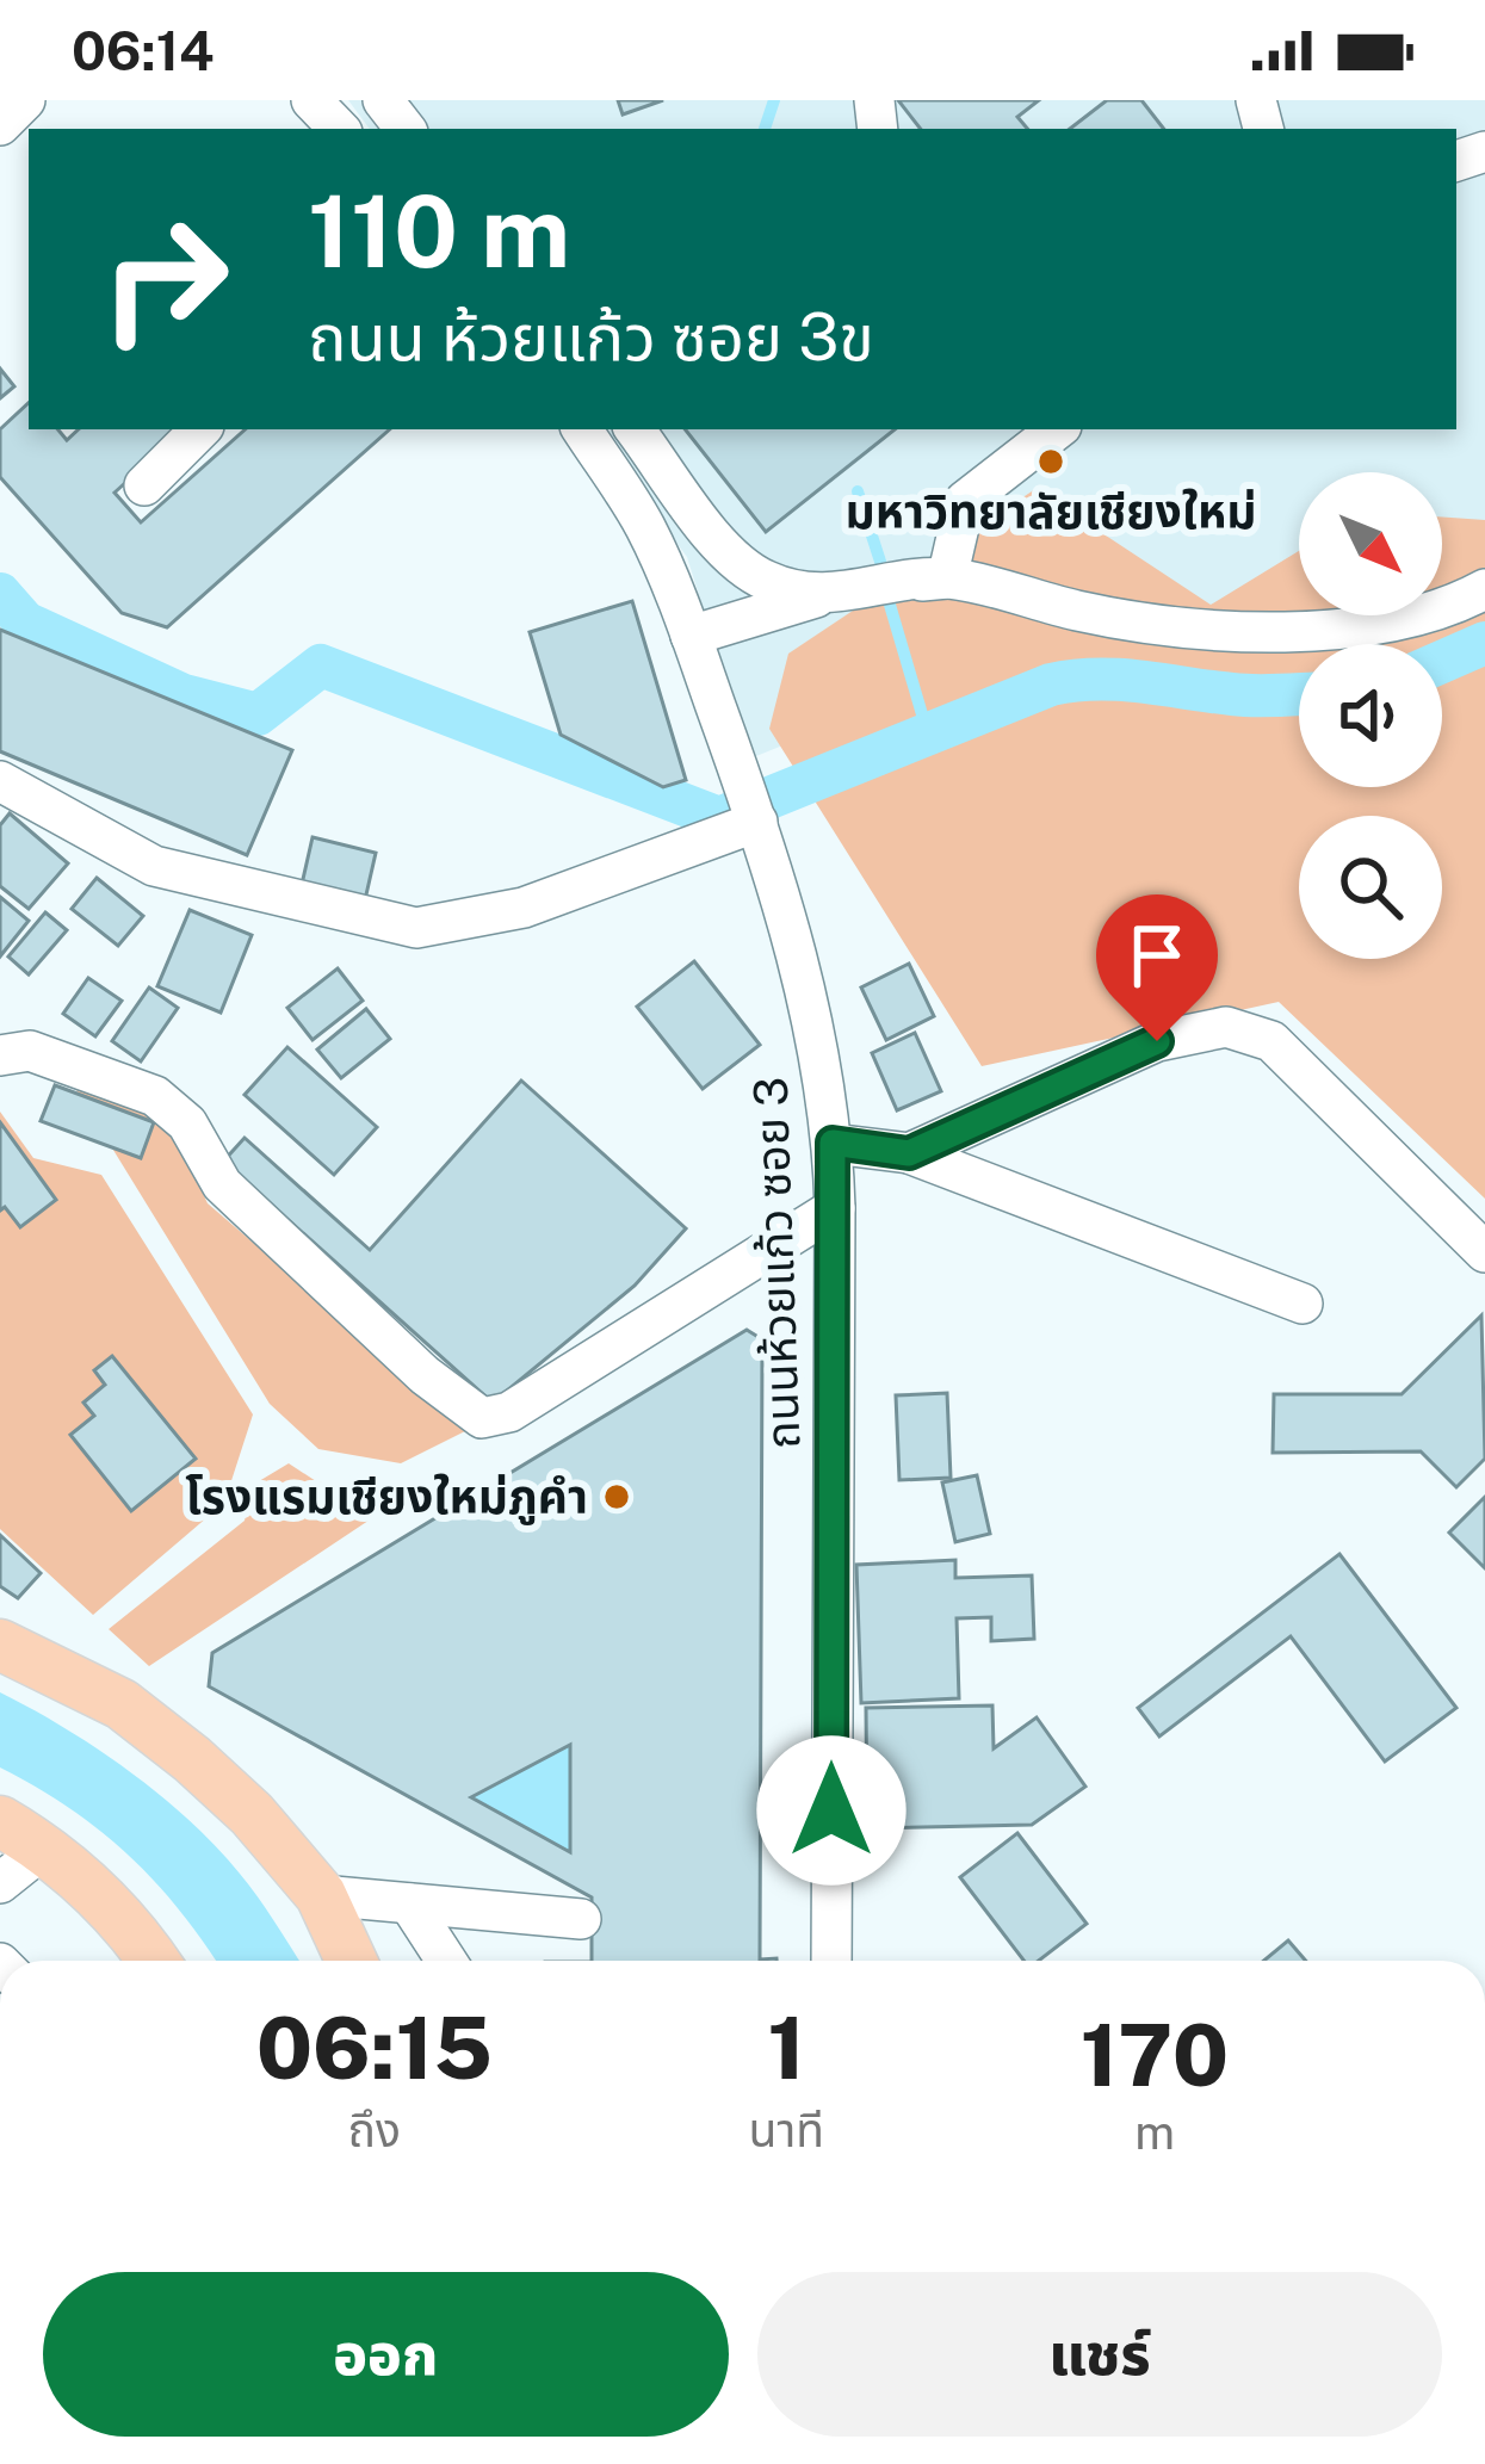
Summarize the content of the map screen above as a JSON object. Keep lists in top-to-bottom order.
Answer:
{
  "streets": {
    "street": ["ถนนห้วยแก้ว ซอย 3"]
  },
  "places": ["มหาวิทยาลัยเชียงใหม่", "โรงแรมเชียงใหม่ภูคำ"],
  "north": "bottom right",
  "page": {
    "status": "06:14",
    "turn": ["110 m", "ถนน ห้วยแก้ว ซอย 3ข"],
    "eta": [
      "06:15",
      "ถึง",
      "1",
      "นาที",
      "170",
      "m"
    ],
    "buttons": ["ออก", "แชร์"]
  }
}
